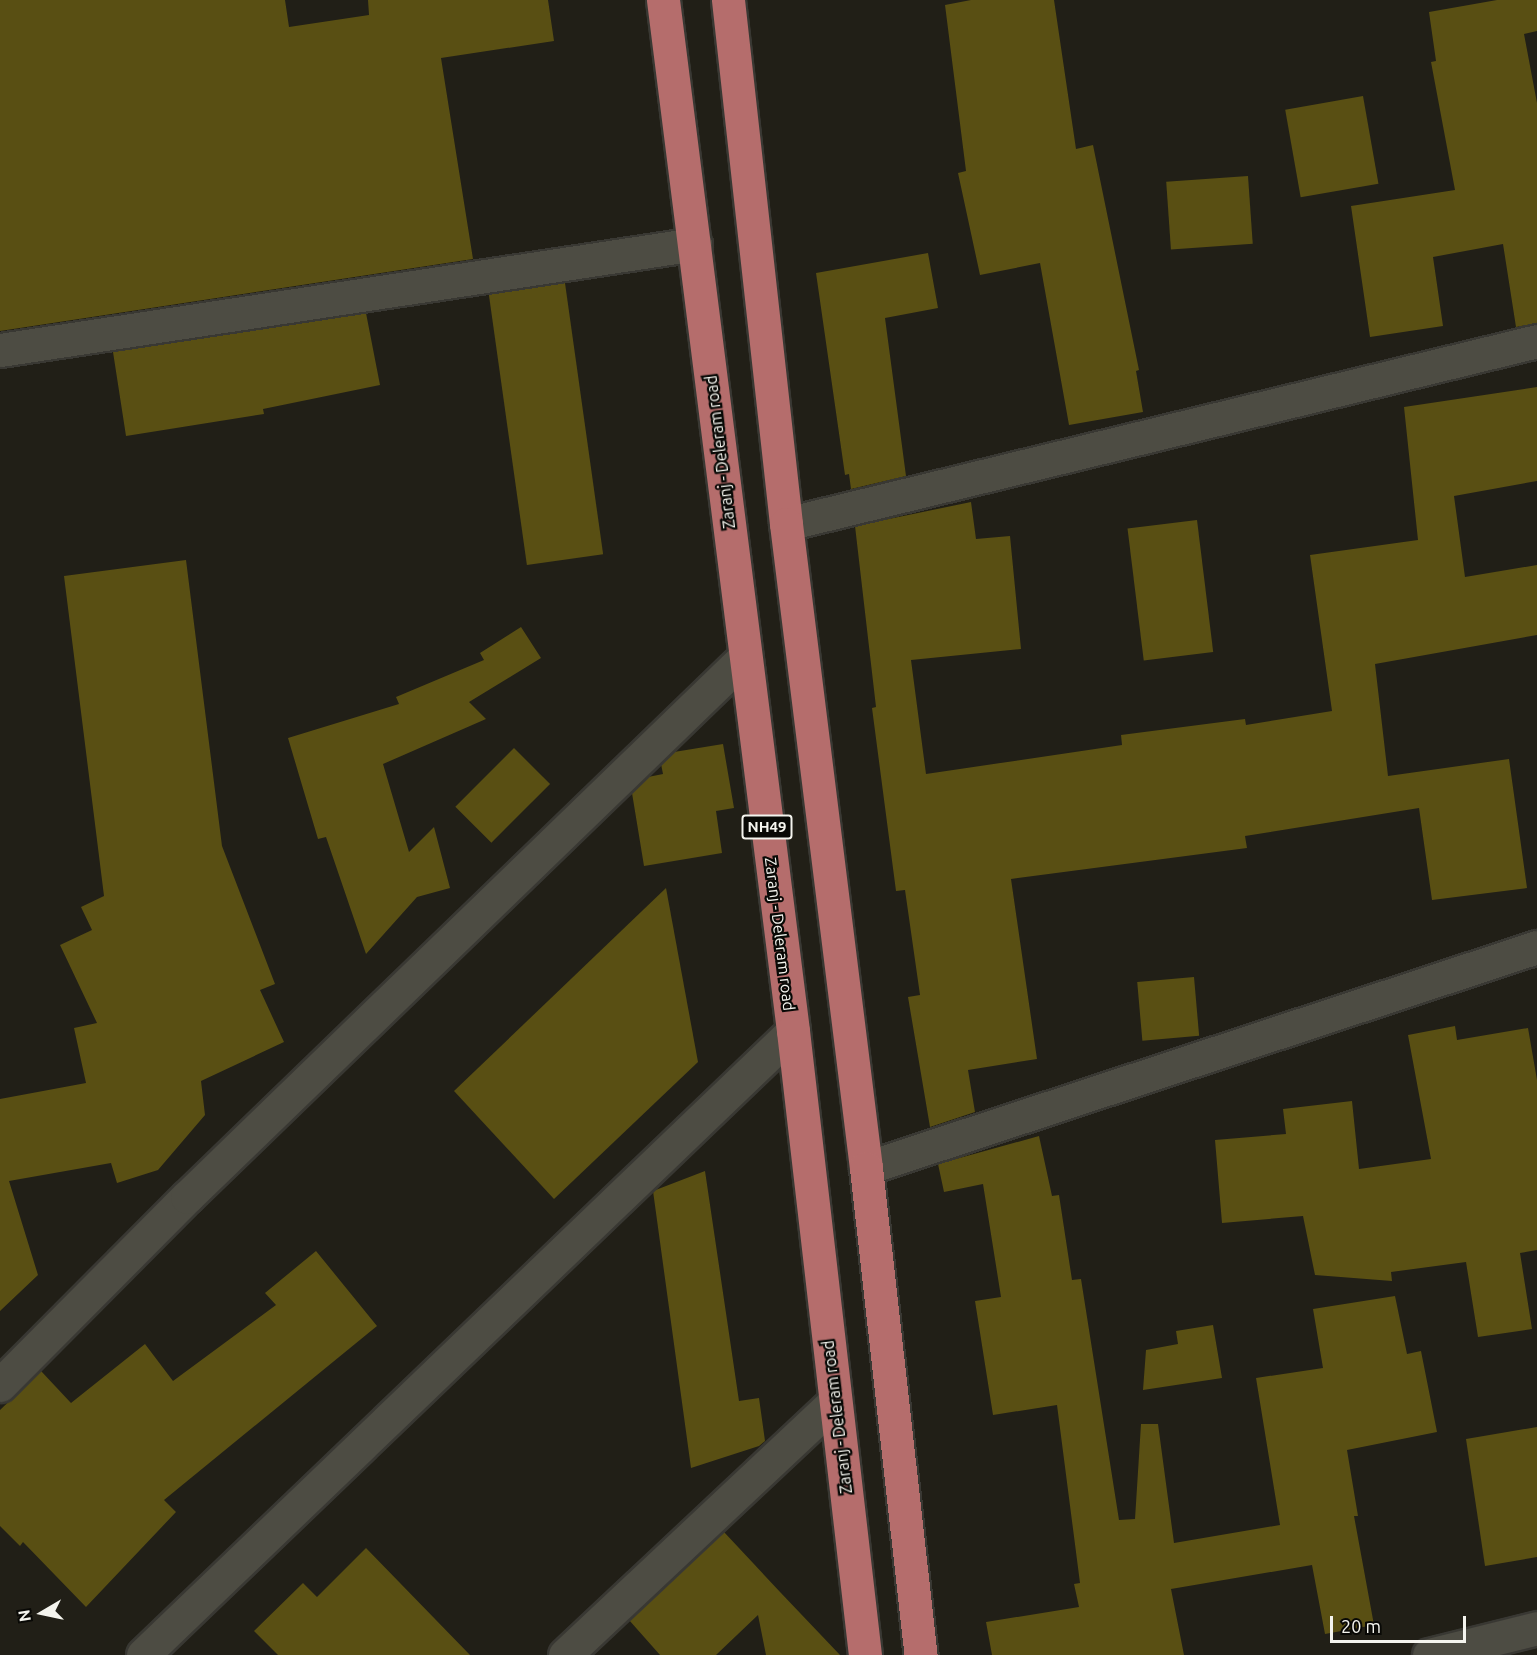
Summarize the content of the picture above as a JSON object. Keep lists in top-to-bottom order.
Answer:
{
  "streets": {
    "highway": ["Zaranj - Deleram road", "NH49"]
  },
  "scale_bar": "20 m",
  "north": "left"
}
